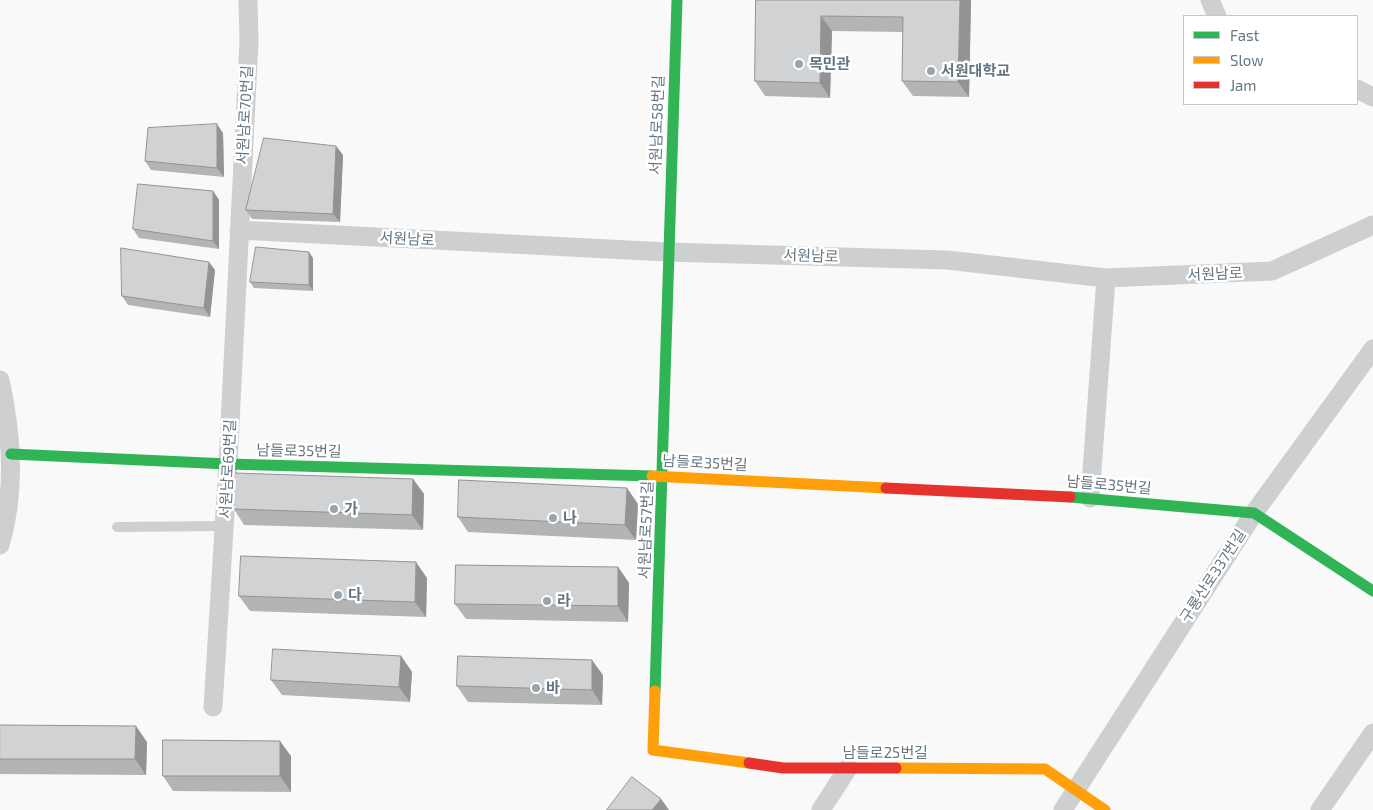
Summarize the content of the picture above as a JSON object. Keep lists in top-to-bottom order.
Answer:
{
  "streets": {
    "street": [
      "서원남로70번길",
      "서원남로58번길",
      "서원남로",
      "남들로35번길",
      "서원남로69번길",
      "서원남로57번길",
      "구룡산로337번길",
      "남들로25번길"
    ]
  },
  "crossings": [
    ["서원남로70번길", "서원남로"],
    ["서원남로70번길", "서원남로69번길"],
    ["서원남로58번길", "서원남로"],
    ["서원남로58번길", "서원남로57번길"],
    ["서원남로", "서원남로69번길"],
    ["서원남로", "서원남로57번길"],
    ["남들로35번길", "서원남로69번길"],
    ["남들로35번길", "서원남로57번길"],
    ["남들로35번길", "구룡산로337번길"],
    ["서원남로57번길", "남들로25번길"],
    ["구룡산로337번길", "남들로25번길"]
  ],
  "places": [
    "목민관",
    "서원대학교",
    "가",
    "나",
    "다",
    "라",
    "바"
  ],
  "legend": ["Fast", "Slow", "Jam"]
}
